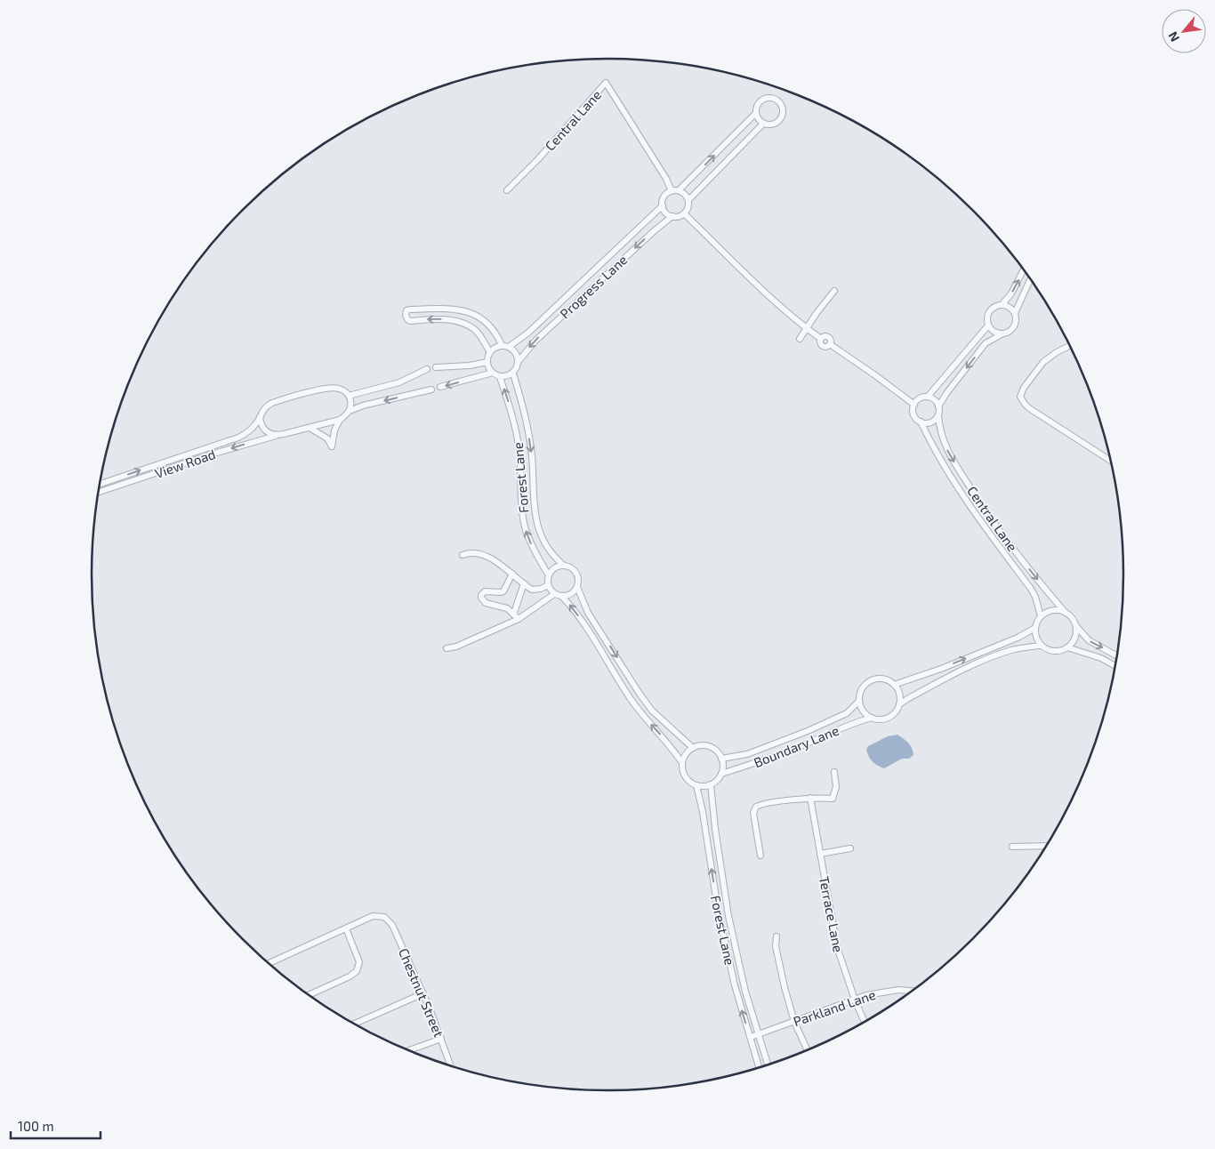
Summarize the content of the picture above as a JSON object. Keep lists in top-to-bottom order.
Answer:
{
  "streets": {
    "street": [
      "Central Lane",
      "Progress Lane",
      "View Road",
      "Forest Lane",
      "Boundary Lane",
      "Terrace Lane",
      "Chestnut Street",
      "Parkland Lane"
    ]
  },
  "crossings": [
    ["Central Lane", "Progress Lane"],
    ["Progress Lane", "Forest Lane"],
    ["Forest Lane", "Boundary Lane"],
    ["Forest Lane", "Parkland Lane"],
    ["Terrace Lane", "Parkland Lane"]
  ],
  "scale_bar": "100 m",
  "north": "bottom left"
}
